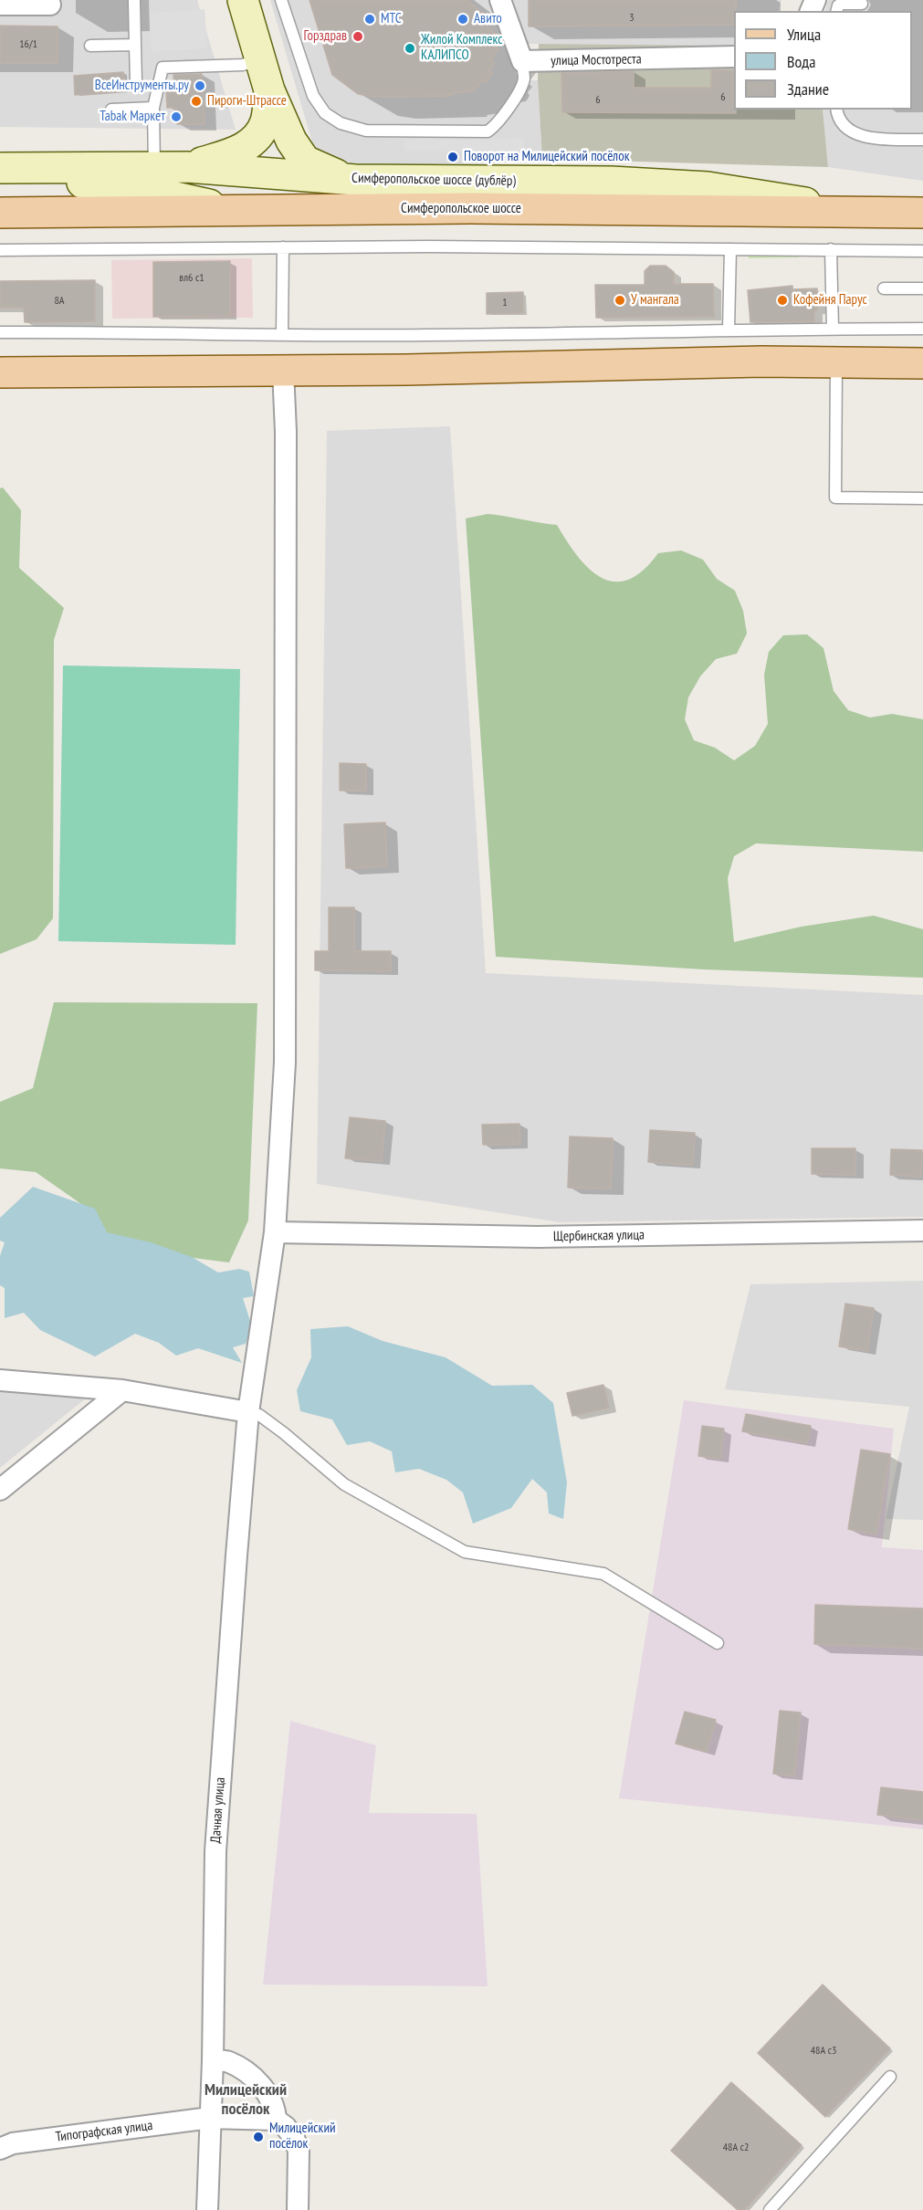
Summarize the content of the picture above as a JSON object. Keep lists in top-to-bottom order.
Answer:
{
  "streets": {
    "main road": ["Симферопольское шоссе (дублёр)", "Симферопольское шоссе"],
    "street": [
      "улица Мостотреста",
      "Щербинская улица",
      "Дачная улица",
      "Типографская улица"
    ]
  },
  "crossings": [
    ["Симферопольское шоссе (дублёр)", "Симферопольское шоссе"],
    ["Щербинская улица", "Дачная улица"],
    ["Дачная улица", "Типографская улица"]
  ],
  "districts": ["Милицейский посёлок"],
  "places": [
    "МТС",
    "Авито",
    "Горздрав",
    "Жилой Комплекс КАЛИПСО",
    "ВсеИнструменты.ру",
    "Пироги-Штрассе",
    "Tabak Маркет",
    "Поворот на Милицейский посёлок",
    "У мангала",
    "Кофейня Парус",
    "Милицейский посёлок"
  ],
  "house_numbers": [
    "3",
    "16/1",
    "6",
    "6",
    "вл6 с1",
    "8А",
    "1",
    "48А с3",
    "48А с2"
  ],
  "legend": ["Улица", "Вода", "Здание"]
}
